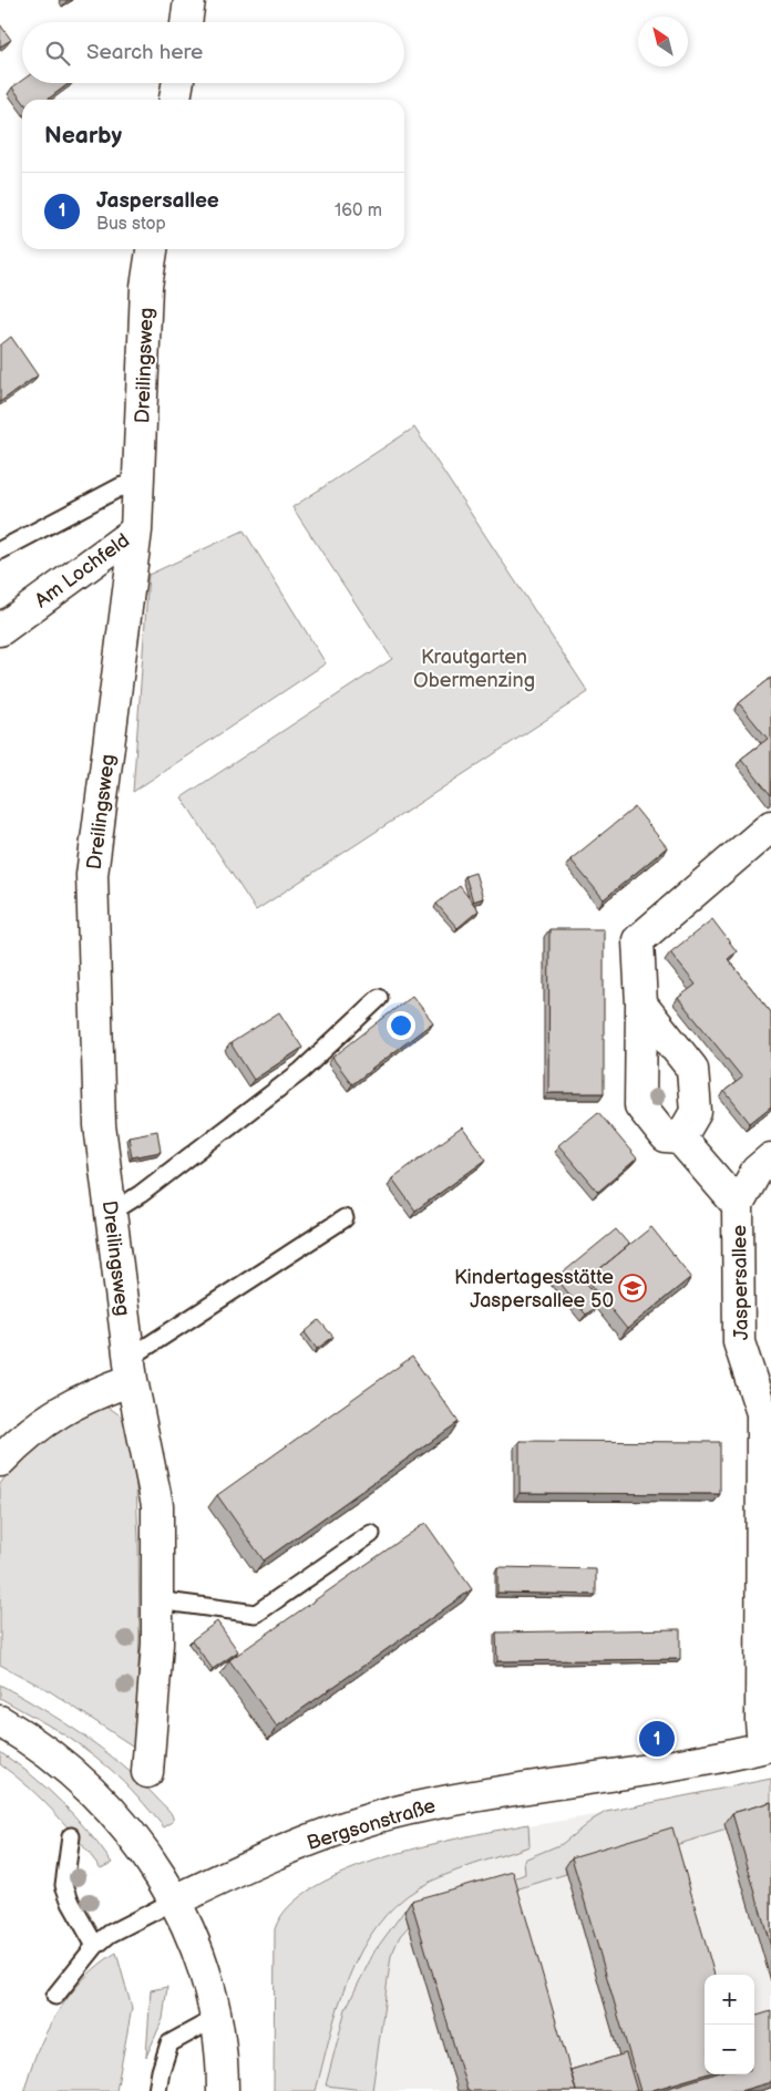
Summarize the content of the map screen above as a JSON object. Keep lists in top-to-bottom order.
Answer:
{
  "streets": {
    "street": [
      "Dreilingsweg",
      "Am Lochfeld",
      "Jaspersallee",
      "Bergsonstraße"
    ]
  },
  "crossings": [
    ["Dreilingsweg", "Am Lochfeld"],
    ["Jaspersallee", "Bergsonstraße"]
  ],
  "parks": ["Krautgarten Obermenzing"],
  "places": {
    "school or university": ["Kindertagesstätte Jaspersallee 50"]
  },
  "north": "top left",
  "page": {
    "search": "Search here",
    "heading": "Nearby",
    "list": [
      {
        "mark": "1",
        "name": "Jaspersallee",
        "note": "Bus stop",
        "value": "160 m"
      }
    ],
    "pins": "1",
    "map_buttons": ["+", "−"]
  }
}
